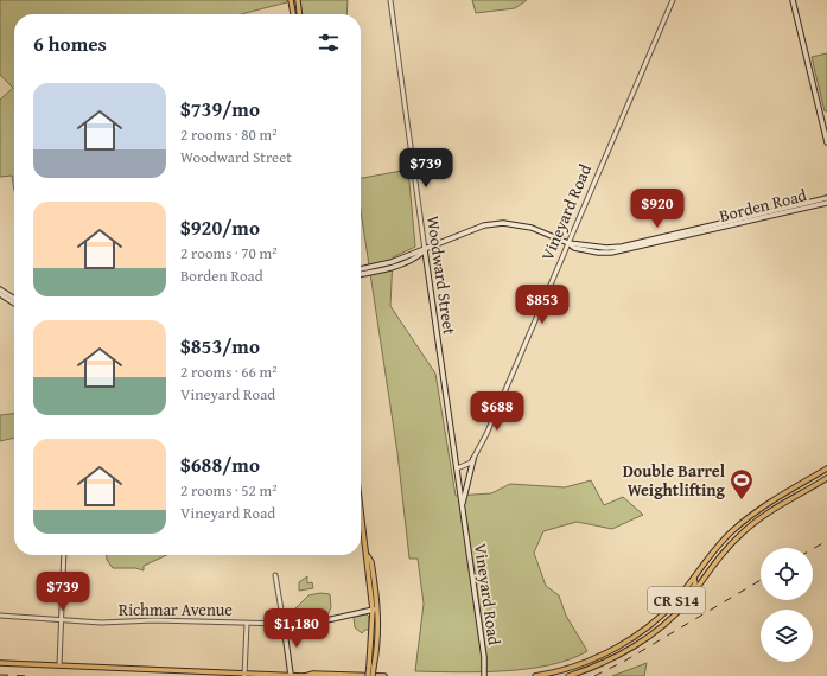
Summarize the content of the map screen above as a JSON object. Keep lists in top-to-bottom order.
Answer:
{
  "streets": {
    "main road": [
      "Borden Road",
      "Vineyard Road",
      "Woodward Street",
      "CR S14",
      "Richmar Avenue"
    ]
  },
  "crossings": [
    ["Borden Road", "Vineyard Road"],
    ["Borden Road", "Woodward Street"],
    ["Vineyard Road", "Woodward Street"]
  ],
  "places": {
    "sports": ["Double Barrel Weightlifting"]
  },
  "page": {
    "heading": "6 homes",
    "list": [
      {
        "name": "$739/mo",
        "note": "2 rooms · 80 m² · Woodward Street"
      },
      {
        "name": "$920/mo",
        "note": "2 rooms · 70 m² · Borden Road"
      },
      {
        "name": "$853/mo",
        "note": "2 rooms · 66 m² · Vineyard Road"
      },
      {
        "name": "$688/mo",
        "note": "2 rooms · 52 m² · Vineyard Road"
      }
    ],
    "price": [
      "$739",
      "$920",
      "$853",
      "$688",
      "$739",
      "$1,180"
    ]
  }
}
